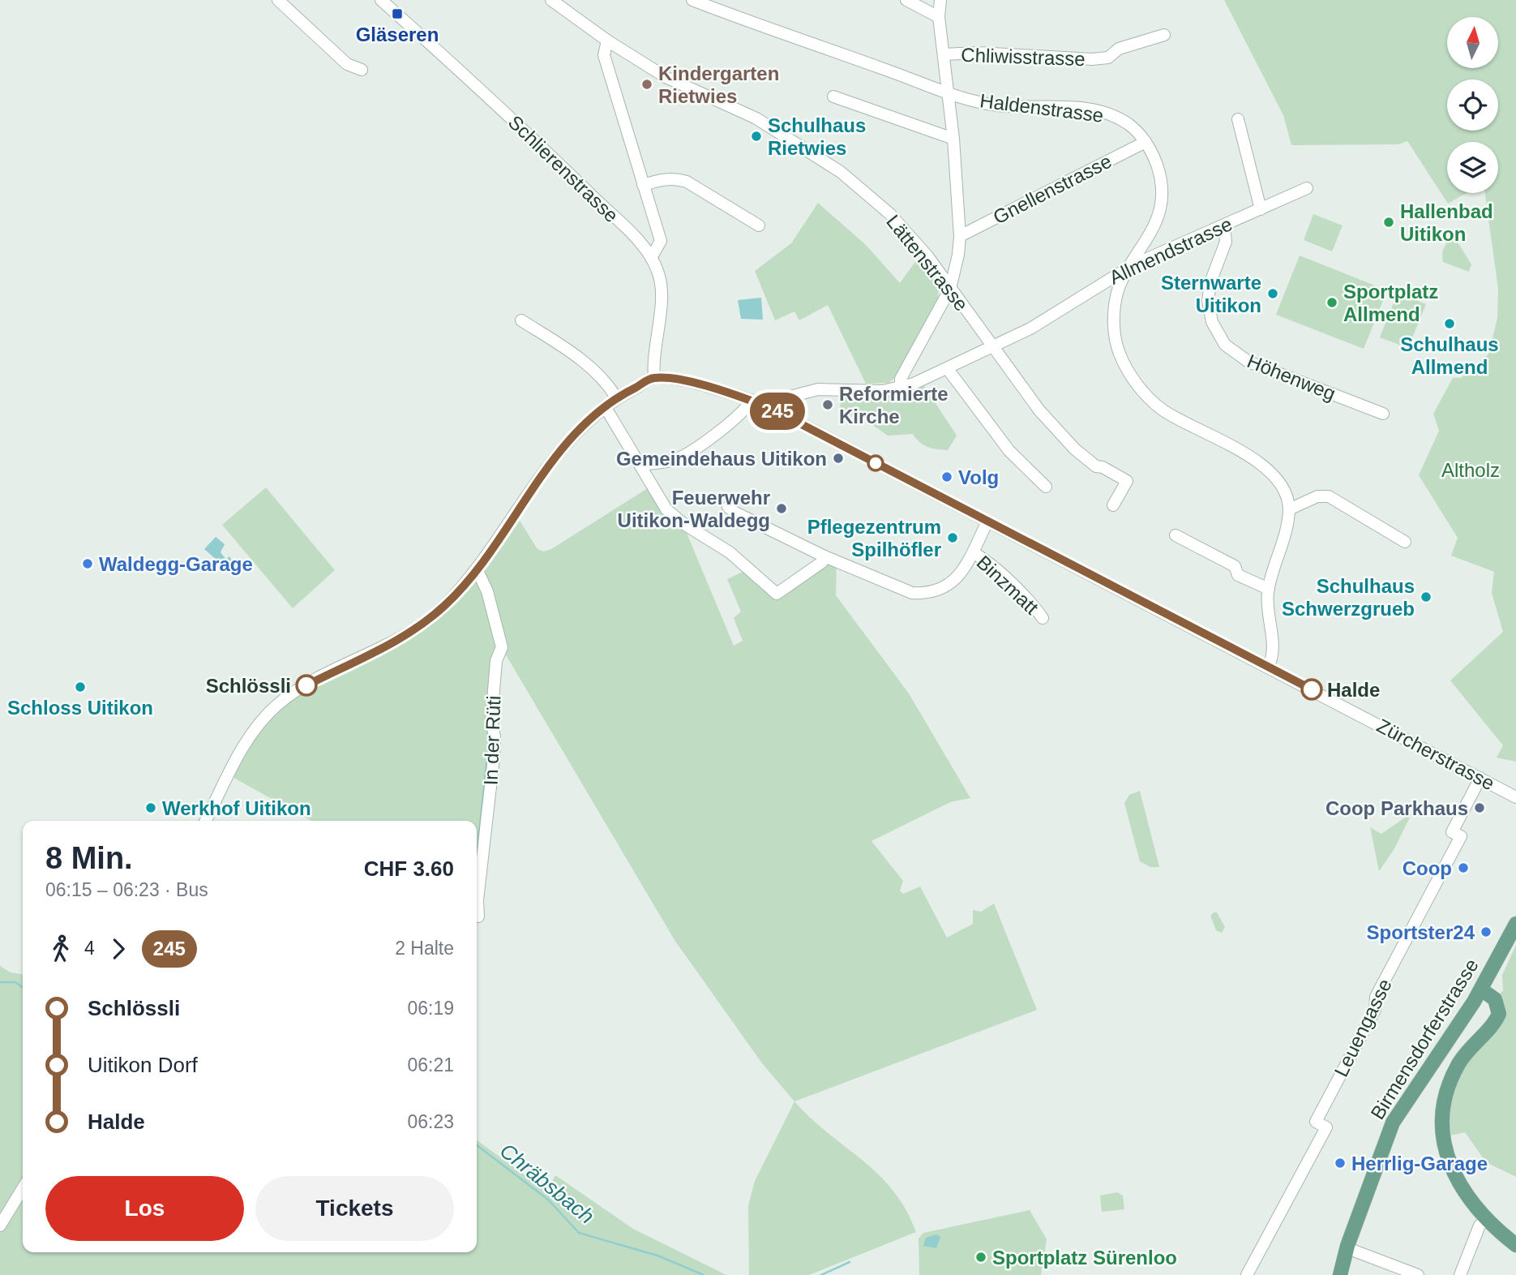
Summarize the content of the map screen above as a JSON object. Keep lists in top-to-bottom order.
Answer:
{
  "streets": {
    "main road": ["Birmensdorferstrasse"],
    "street": [
      "Chliwisstrasse",
      "Haldenstrasse",
      "Schlierenstrasse",
      "Gnellenstrasse",
      "Allmendstrasse",
      "Lättenstrasse",
      "Höhenweg",
      "Binzmatt",
      "In der Rüti",
      "Zürcherstrasse",
      "Leuengasse"
    ]
  },
  "crossings": [
    ["Haldenstrasse", "Gnellenstrasse"],
    ["Haldenstrasse", "Allmendstrasse"],
    ["Schlierenstrasse", "Zürcherstrasse"],
    ["Allmendstrasse", "Lättenstrasse"],
    ["Allmendstrasse", "Höhenweg"],
    ["Allmendstrasse", "Zürcherstrasse"],
    ["Zürcherstrasse", "Leuengasse"]
  ],
  "water": ["Chräbsbach"],
  "parks": ["Altholz"],
  "places": {
    "transit": ["Gläseren"],
    "other": [
      "Kindergarten Rietwies",
      "Schulhaus Rietwies",
      "Hallenbad Uitikon",
      "Sternwarte Uitikon",
      "Sportplatz Allmend",
      "Schulhaus Allmend",
      "Reformierte Kirche",
      "Gemeindehaus Uitikon",
      "Volg",
      "Feuerwehr Uitikon-Waldegg",
      "Pflegezentrum Spilhöfler",
      "Waldegg-Garage",
      "Schulhaus Schwerzgrueb",
      "Schlössli",
      "Schloss Uitikon",
      "Halde",
      "Werkhof Uitikon",
      "Coop Parkhaus",
      "Coop",
      "Sportster24",
      "Herrlig-Garage",
      "Sportplatz Sürenloo"
    ]
  },
  "lines": ["bus line 245"],
  "north": "top",
  "page": {
    "on_map": "245",
    "heading": ["8 Min.", "06:15 – 06:23 · Bus", "CHF 3.60"],
    "legs": ["4", "245", "2 Halte"],
    "list": [
      {
        "name": "Schlössli",
        "value": "06:19"
      },
      {
        "name": "Uitikon Dorf",
        "value": "06:21"
      },
      {
        "name": "Halde",
        "value": "06:23"
      }
    ],
    "buttons": ["Los", "Tickets"]
  }
}
